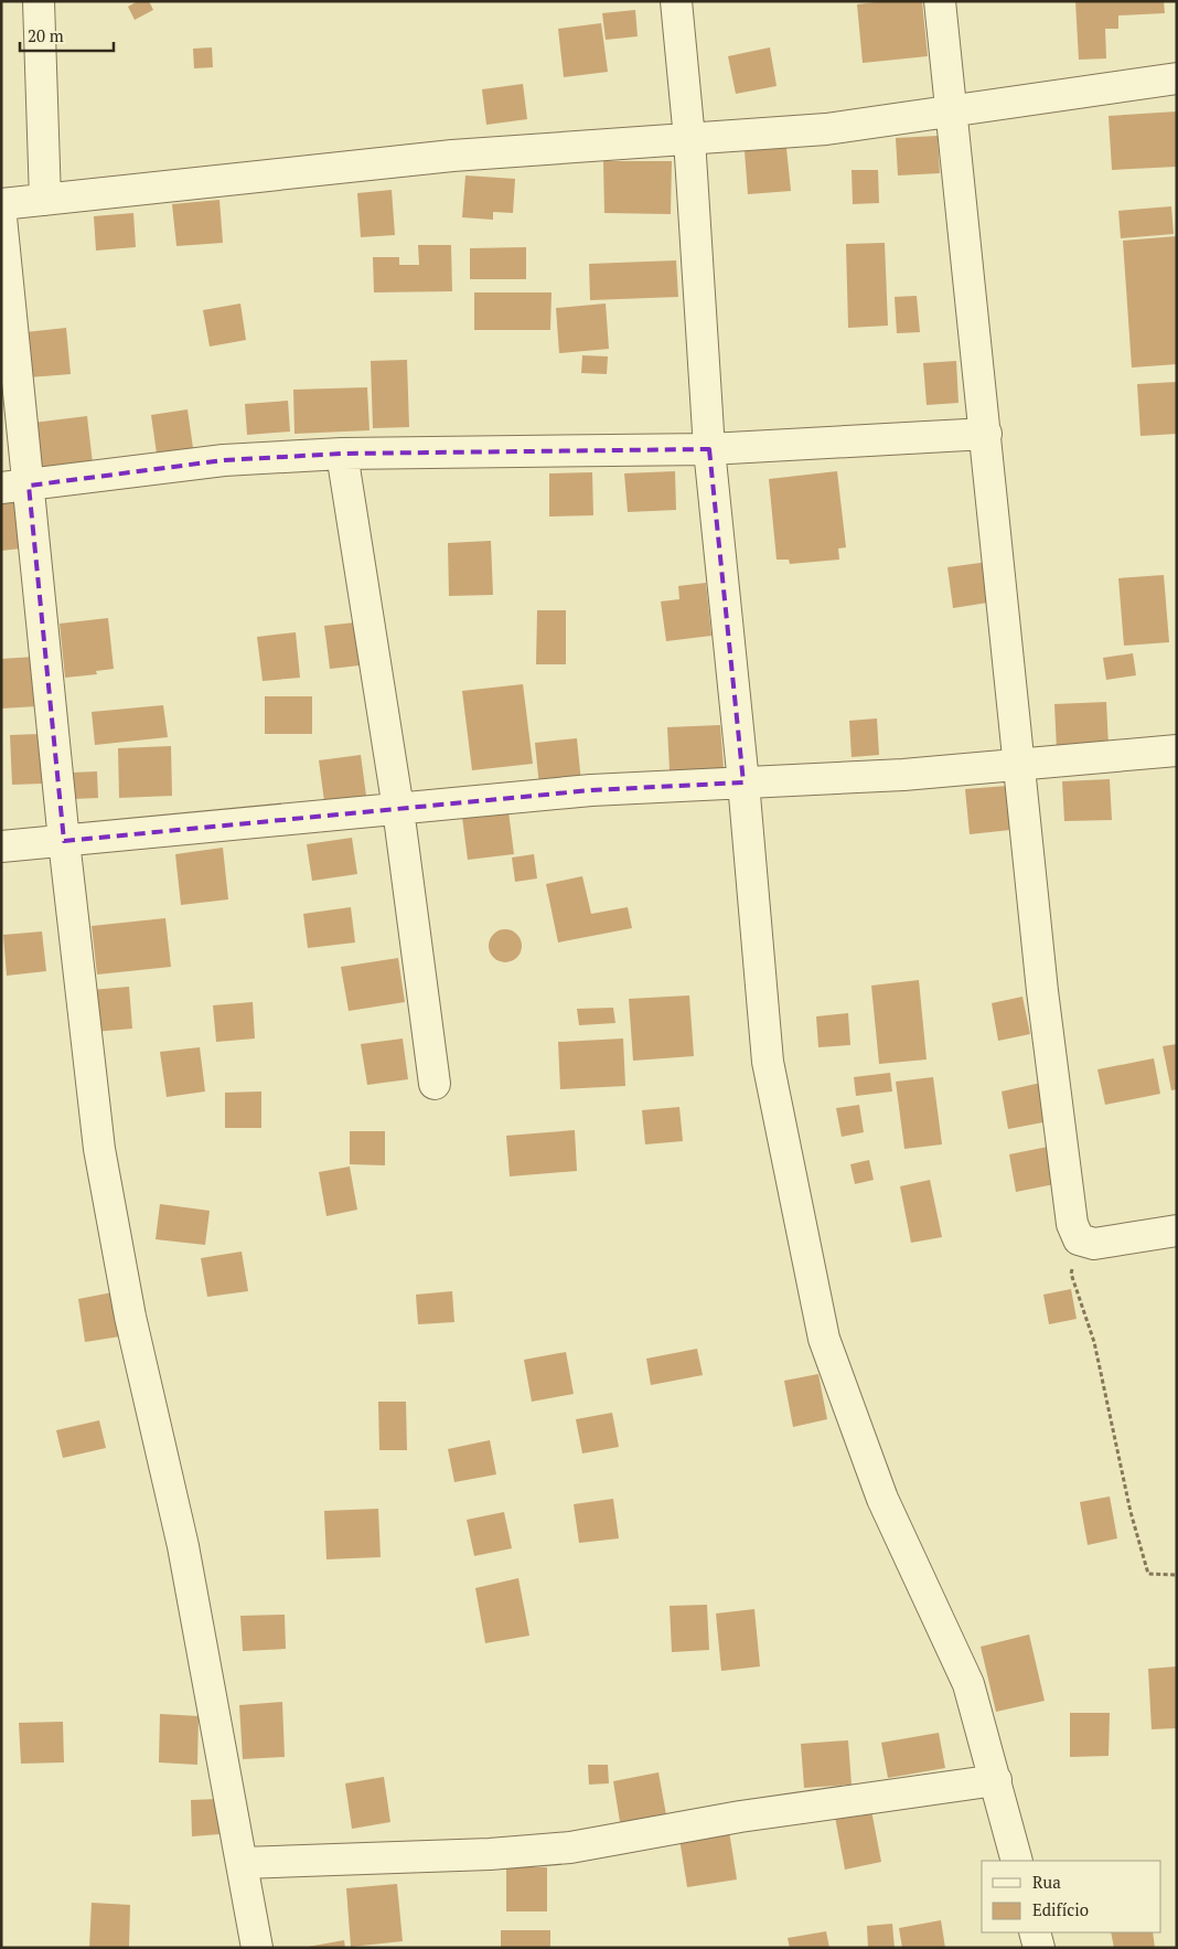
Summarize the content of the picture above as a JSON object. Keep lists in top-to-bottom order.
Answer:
{
  "legend": ["Rua", "Edifício"],
  "scale_bar": "20 m"
}
